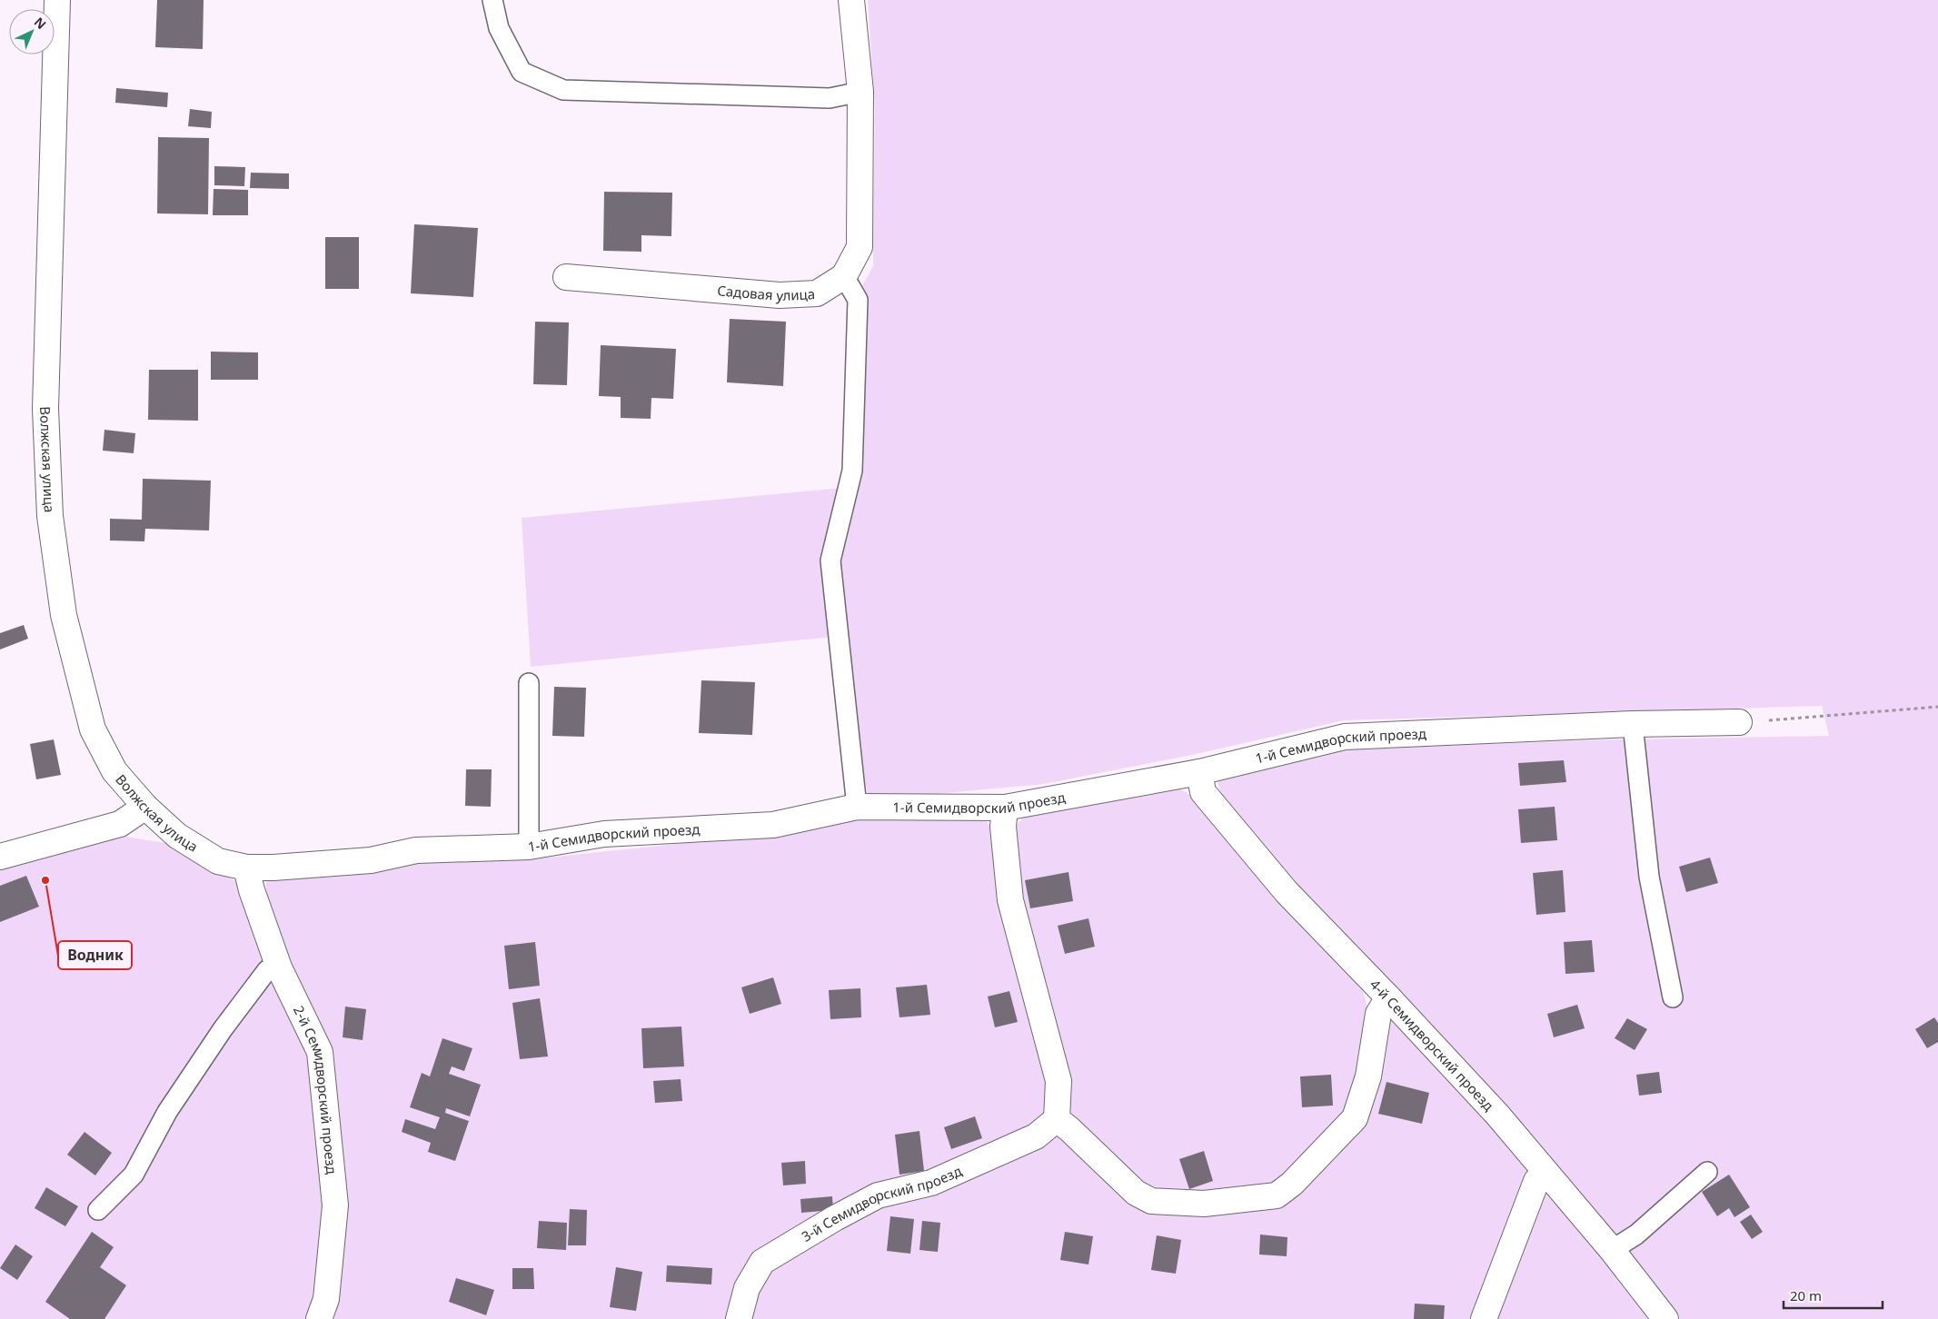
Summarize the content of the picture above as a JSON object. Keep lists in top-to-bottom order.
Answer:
{
  "streets": {
    "street": [
      "Садовая улица",
      "Волжская улица",
      "1-й Семидворский проезд",
      "4-й Семидворский проезд",
      "2-й Семидворский проезд",
      "3-й Семидворский проезд"
    ]
  },
  "crossings": [
    ["Волжская улица", "1-й Семидворский проезд"],
    ["1-й Семидворский проезд", "4-й Семидворский проезд"],
    ["1-й Семидворский проезд", "2-й Семидворский проезд"]
  ],
  "places": ["Водник"],
  "scale_bar": "20 m",
  "north": "top right"
}
